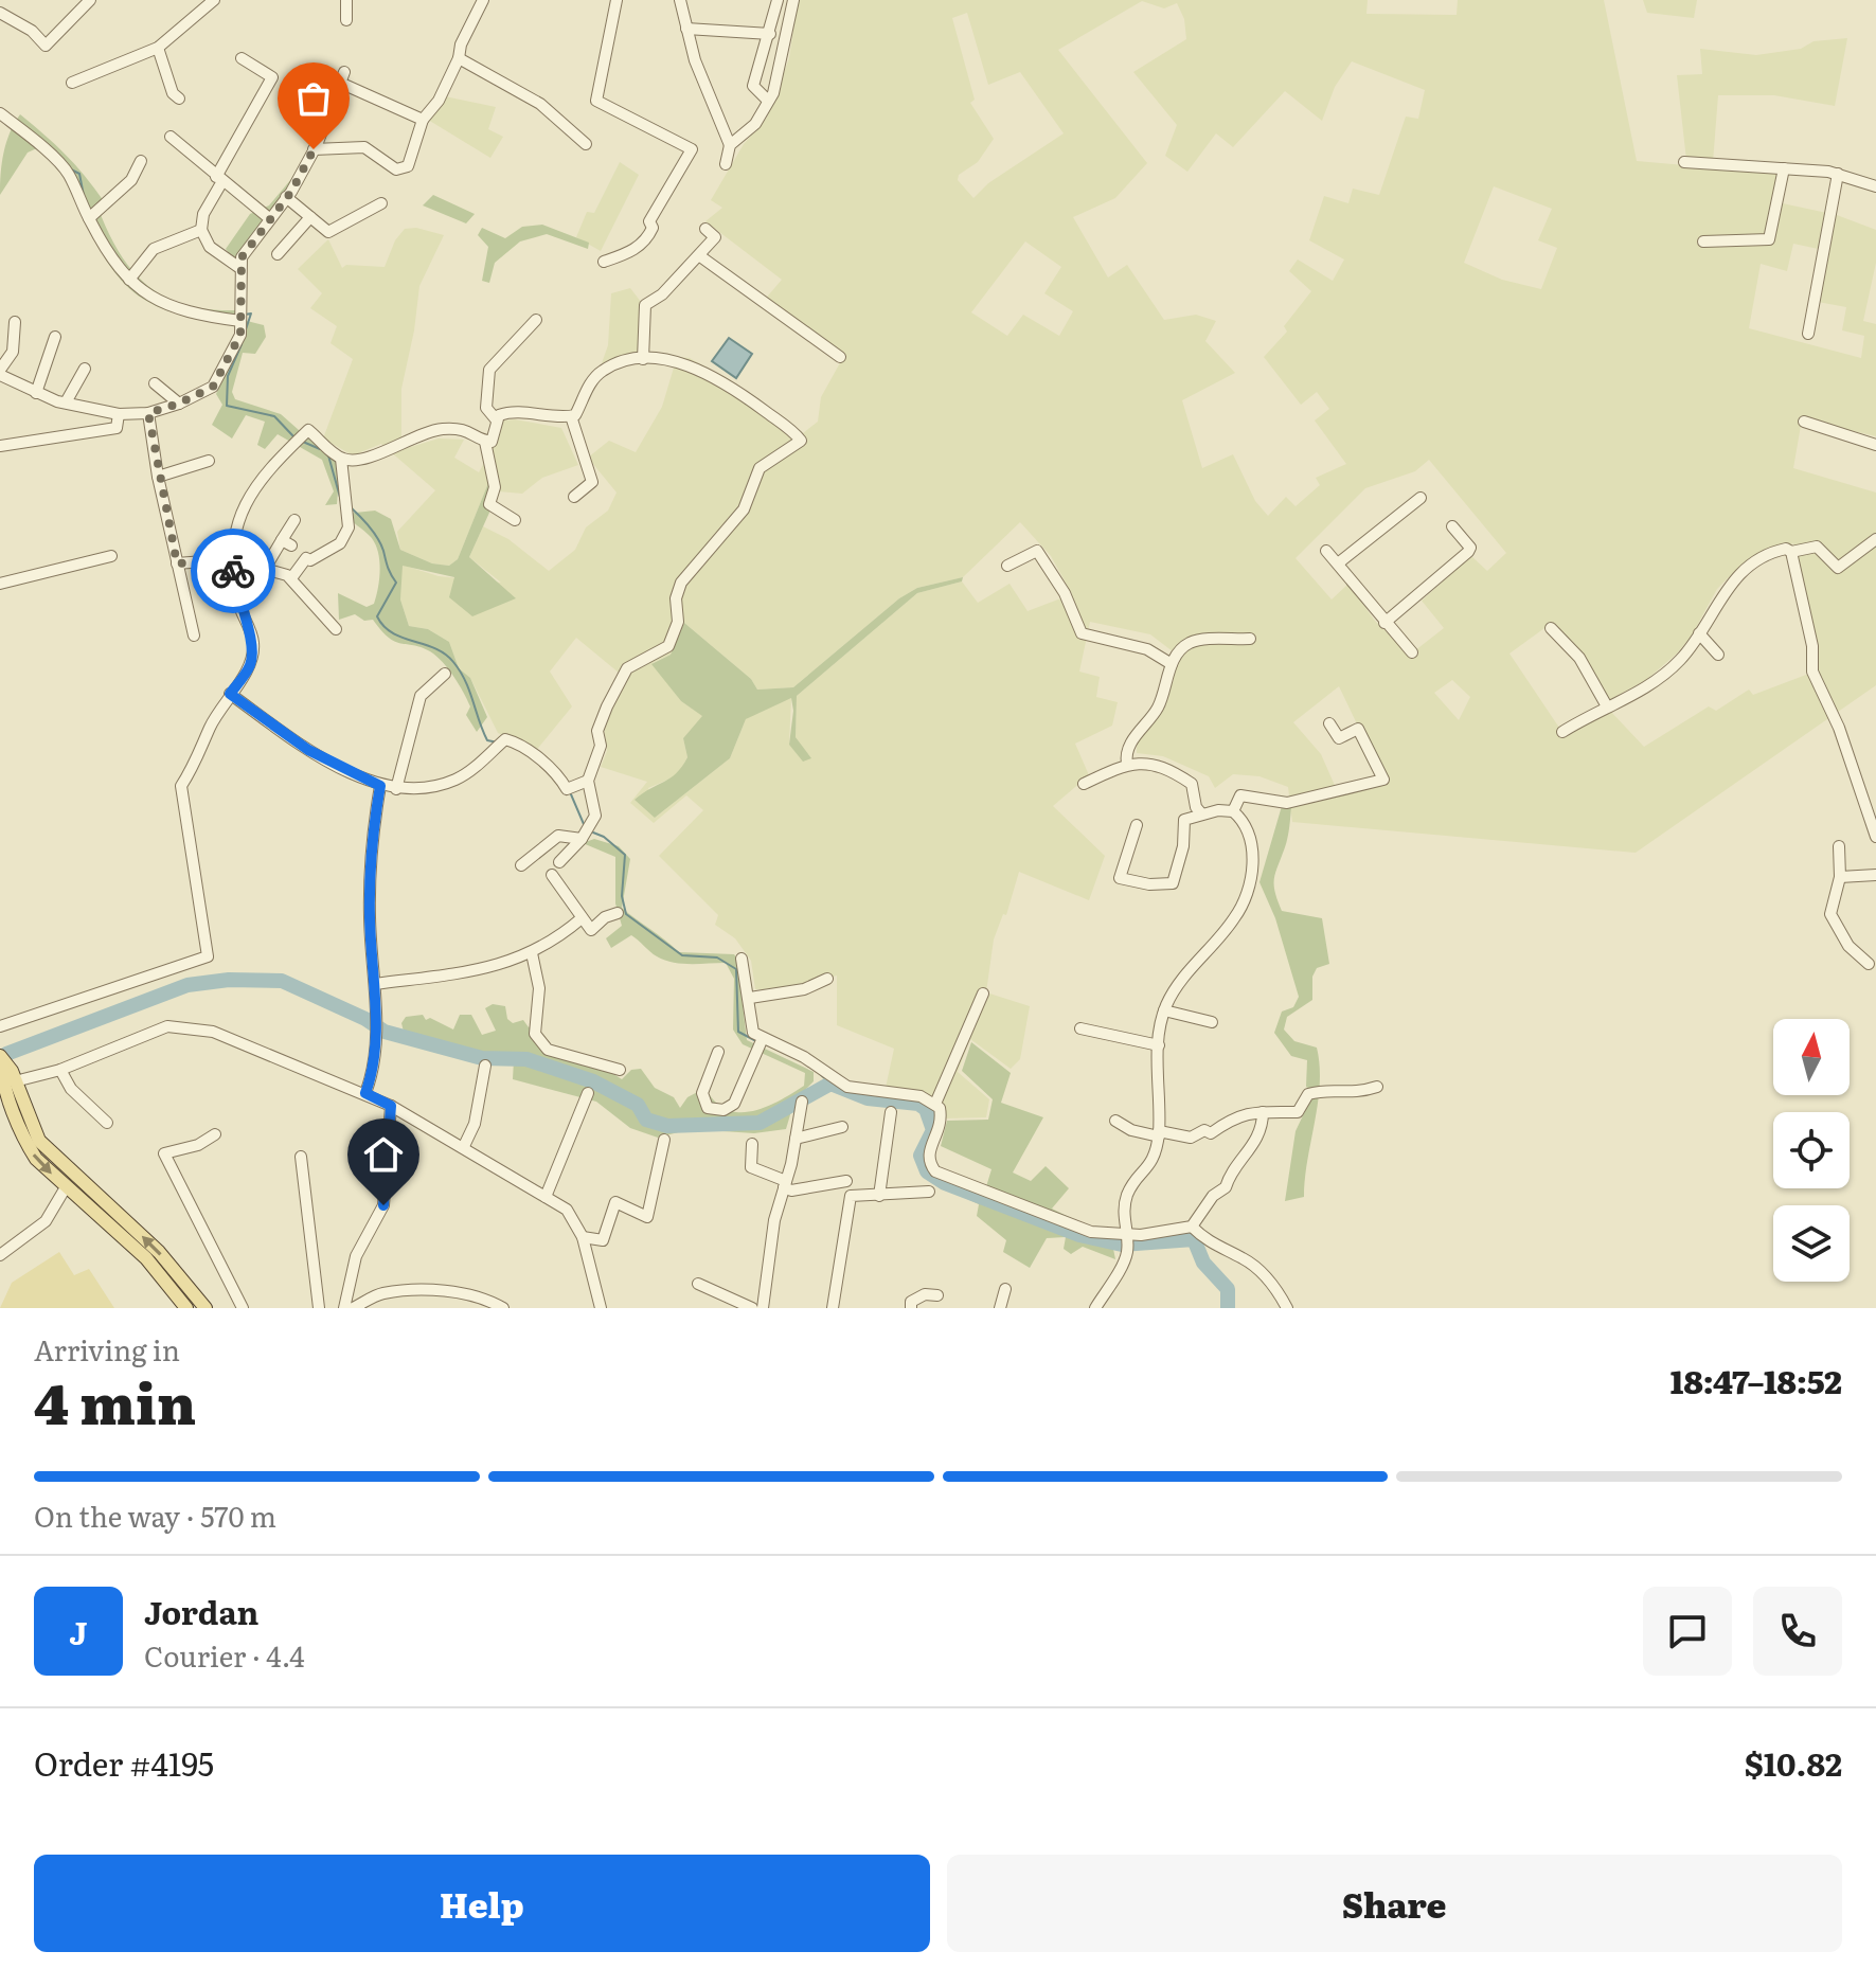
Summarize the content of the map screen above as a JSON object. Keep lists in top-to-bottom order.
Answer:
{
  "north": "top",
  "page": {
    "heading": ["4 min", "Arriving in", "18:47–18:52"],
    "panel": [
      "Jordan",
      "Courier · 4.4",
      "Order #4195",
      "$10.82"
    ],
    "bar": "On the way · 570 m",
    "round": "J",
    "buttons": ["Help", "Share"]
  }
}
